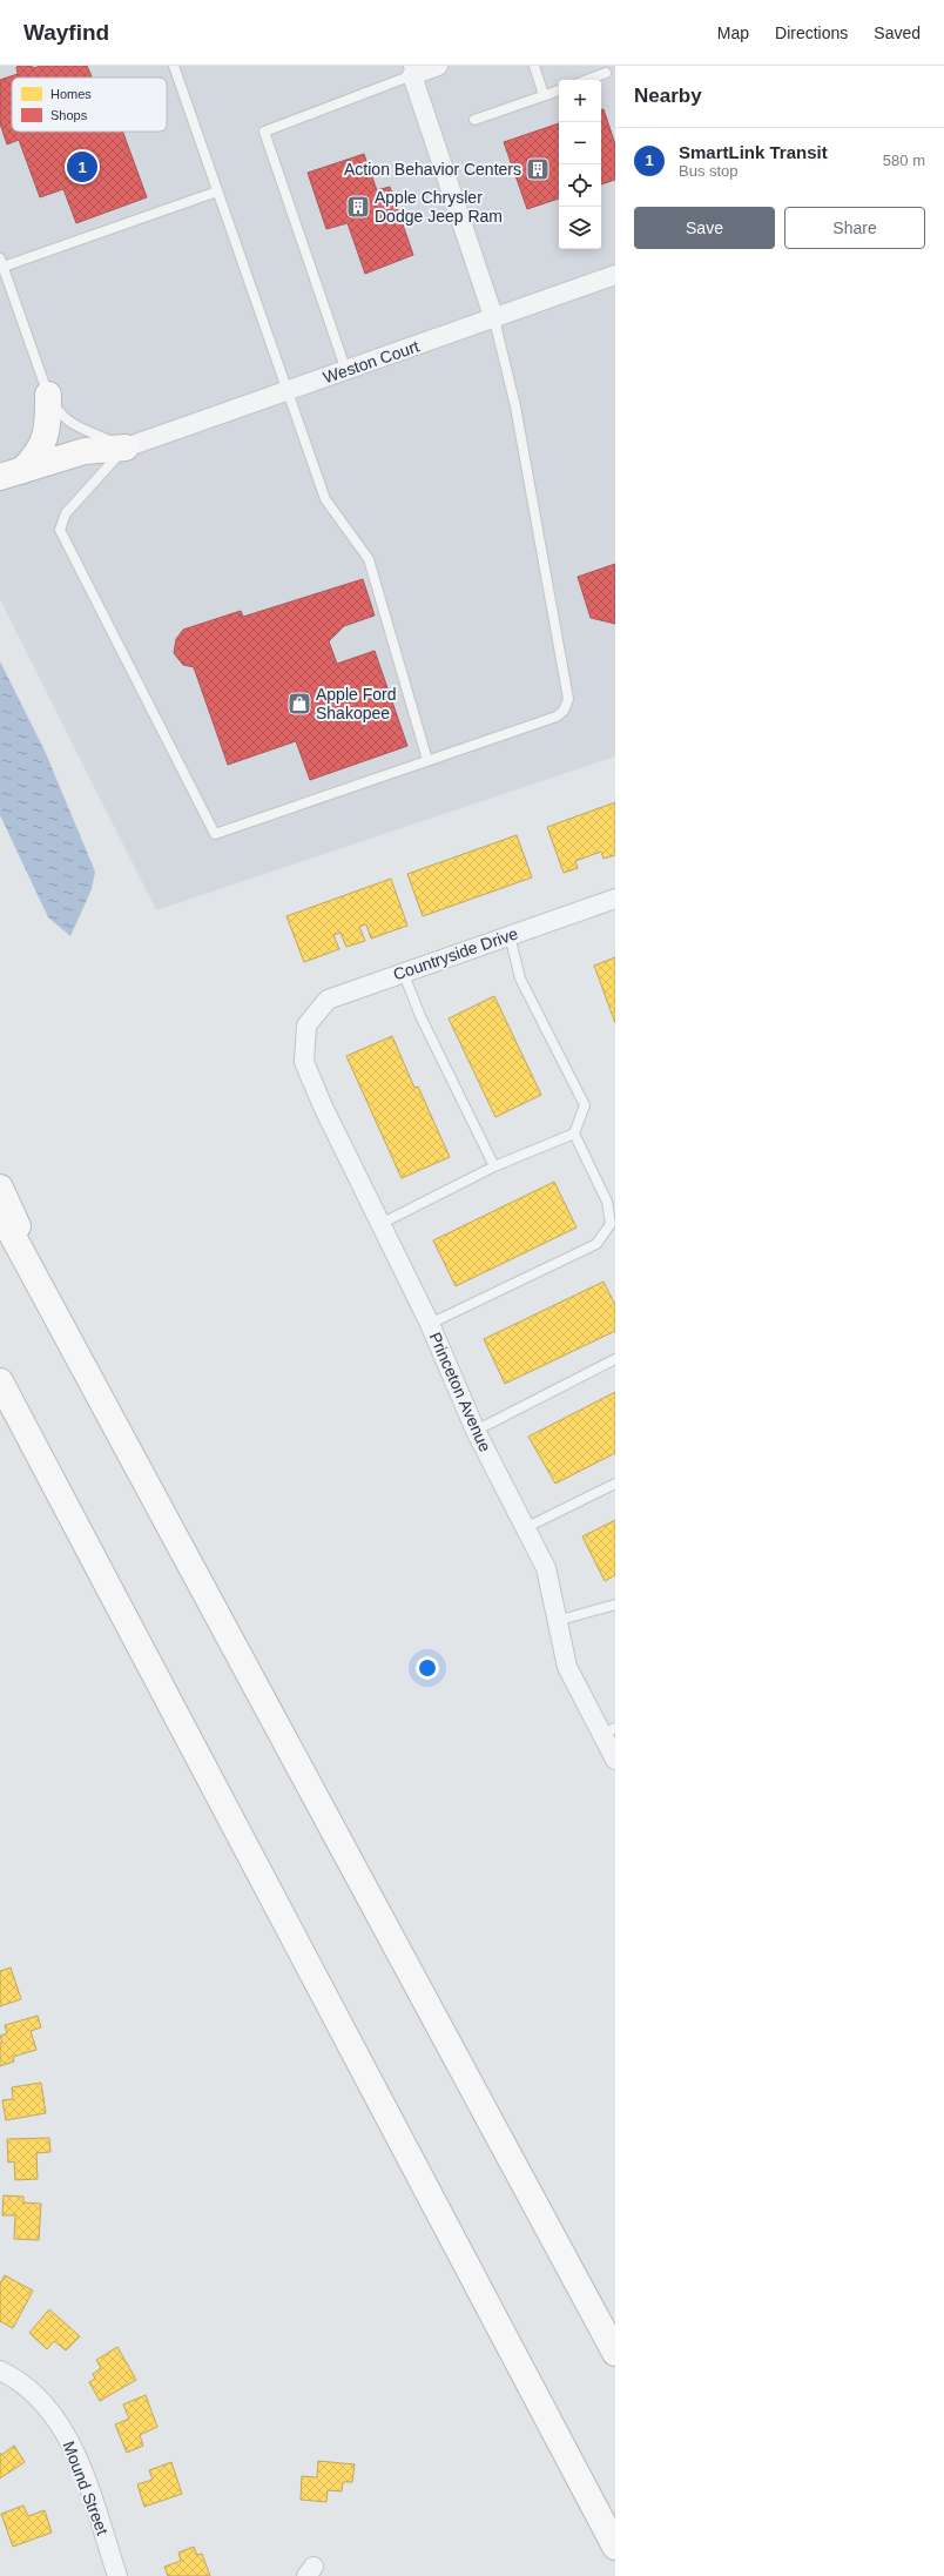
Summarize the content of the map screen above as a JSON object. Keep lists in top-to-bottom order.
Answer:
{
  "streets": {
    "street": [
      "Weston Court",
      "Countryside Drive",
      "Princeton Avenue",
      "Mound Street"
    ]
  },
  "crossings": [
    ["Countryside Drive", "Princeton Avenue"]
  ],
  "places": {
    "building": ["Action Behavior Centers", "Apple Chrysler Dodge Jeep Ram"],
    "shop": ["Apple Ford Shakopee"]
  },
  "legend": ["Homes", "Shops"],
  "page": {
    "header": "Wayfind",
    "nav": ["Map", "Directions", "Saved"],
    "heading": "Nearby",
    "map_buttons": ["+", "−"],
    "list": [
      {
        "mark": "1",
        "name": "SmartLink Transit",
        "note": "Bus stop",
        "value": "580 m"
      }
    ],
    "pins": "1",
    "buttons": ["Save", "Share"]
  }
}
